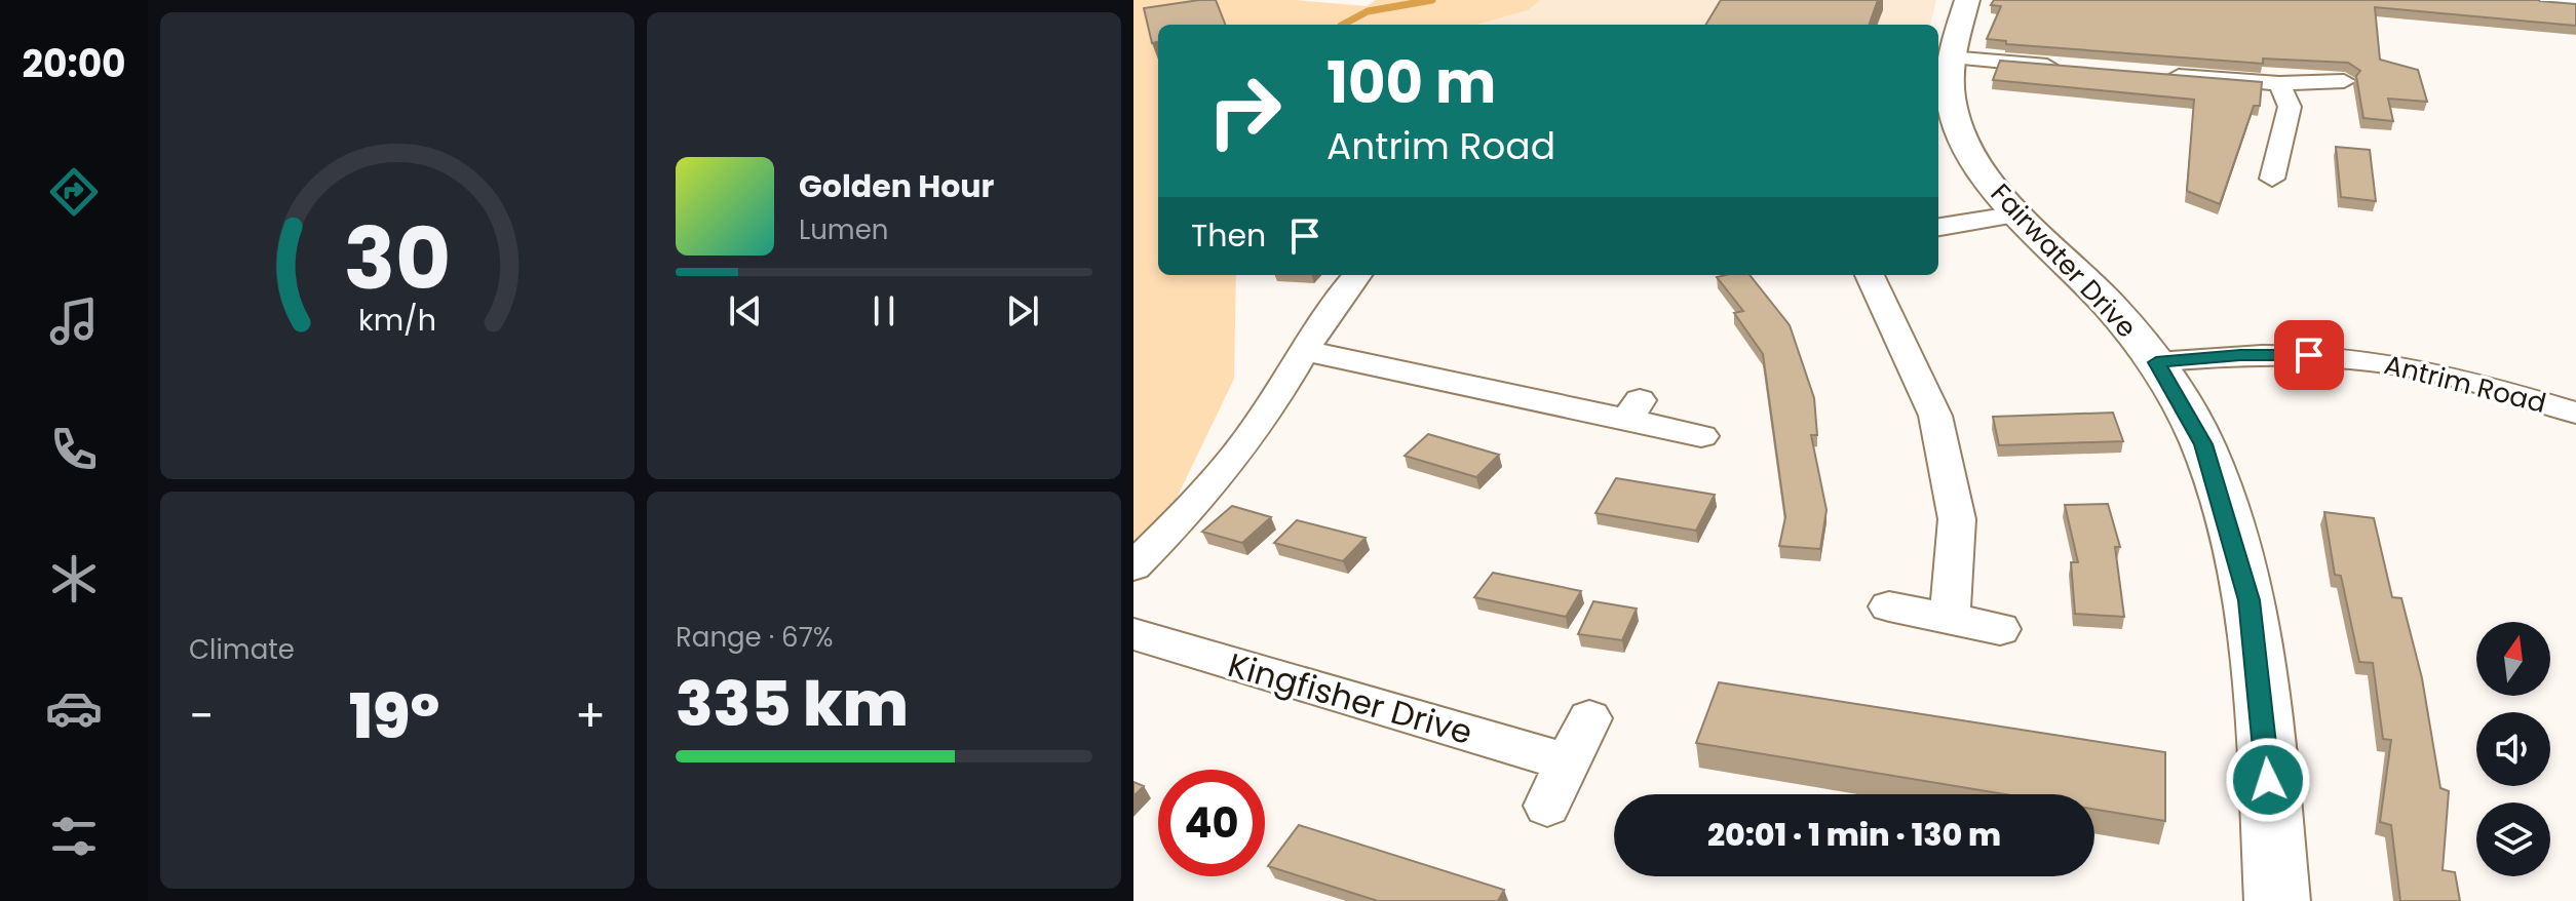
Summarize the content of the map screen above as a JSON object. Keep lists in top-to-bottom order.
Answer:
{
  "streets": {
    "street": ["Fairwater Drive", "Antrim Road", "Kingfisher Drive"]
  },
  "crossings": [
    ["Fairwater Drive", "Antrim Road"]
  ],
  "north": "top",
  "page": {
    "tabs": "20:00",
    "turn": ["100 m", "Antrim Road"],
    "song": ["Golden Hour", "Lumen"],
    "then": "Then",
    "tile": [
      "Climate",
      ["Range · 67%", "335 km"]
    ],
    "heat": ["−", "19°", "+"],
    "limit": "40",
    "trip": "20:01 · 1 min · 130 m",
    "gauge": ["30", "km/h"]
  }
}
